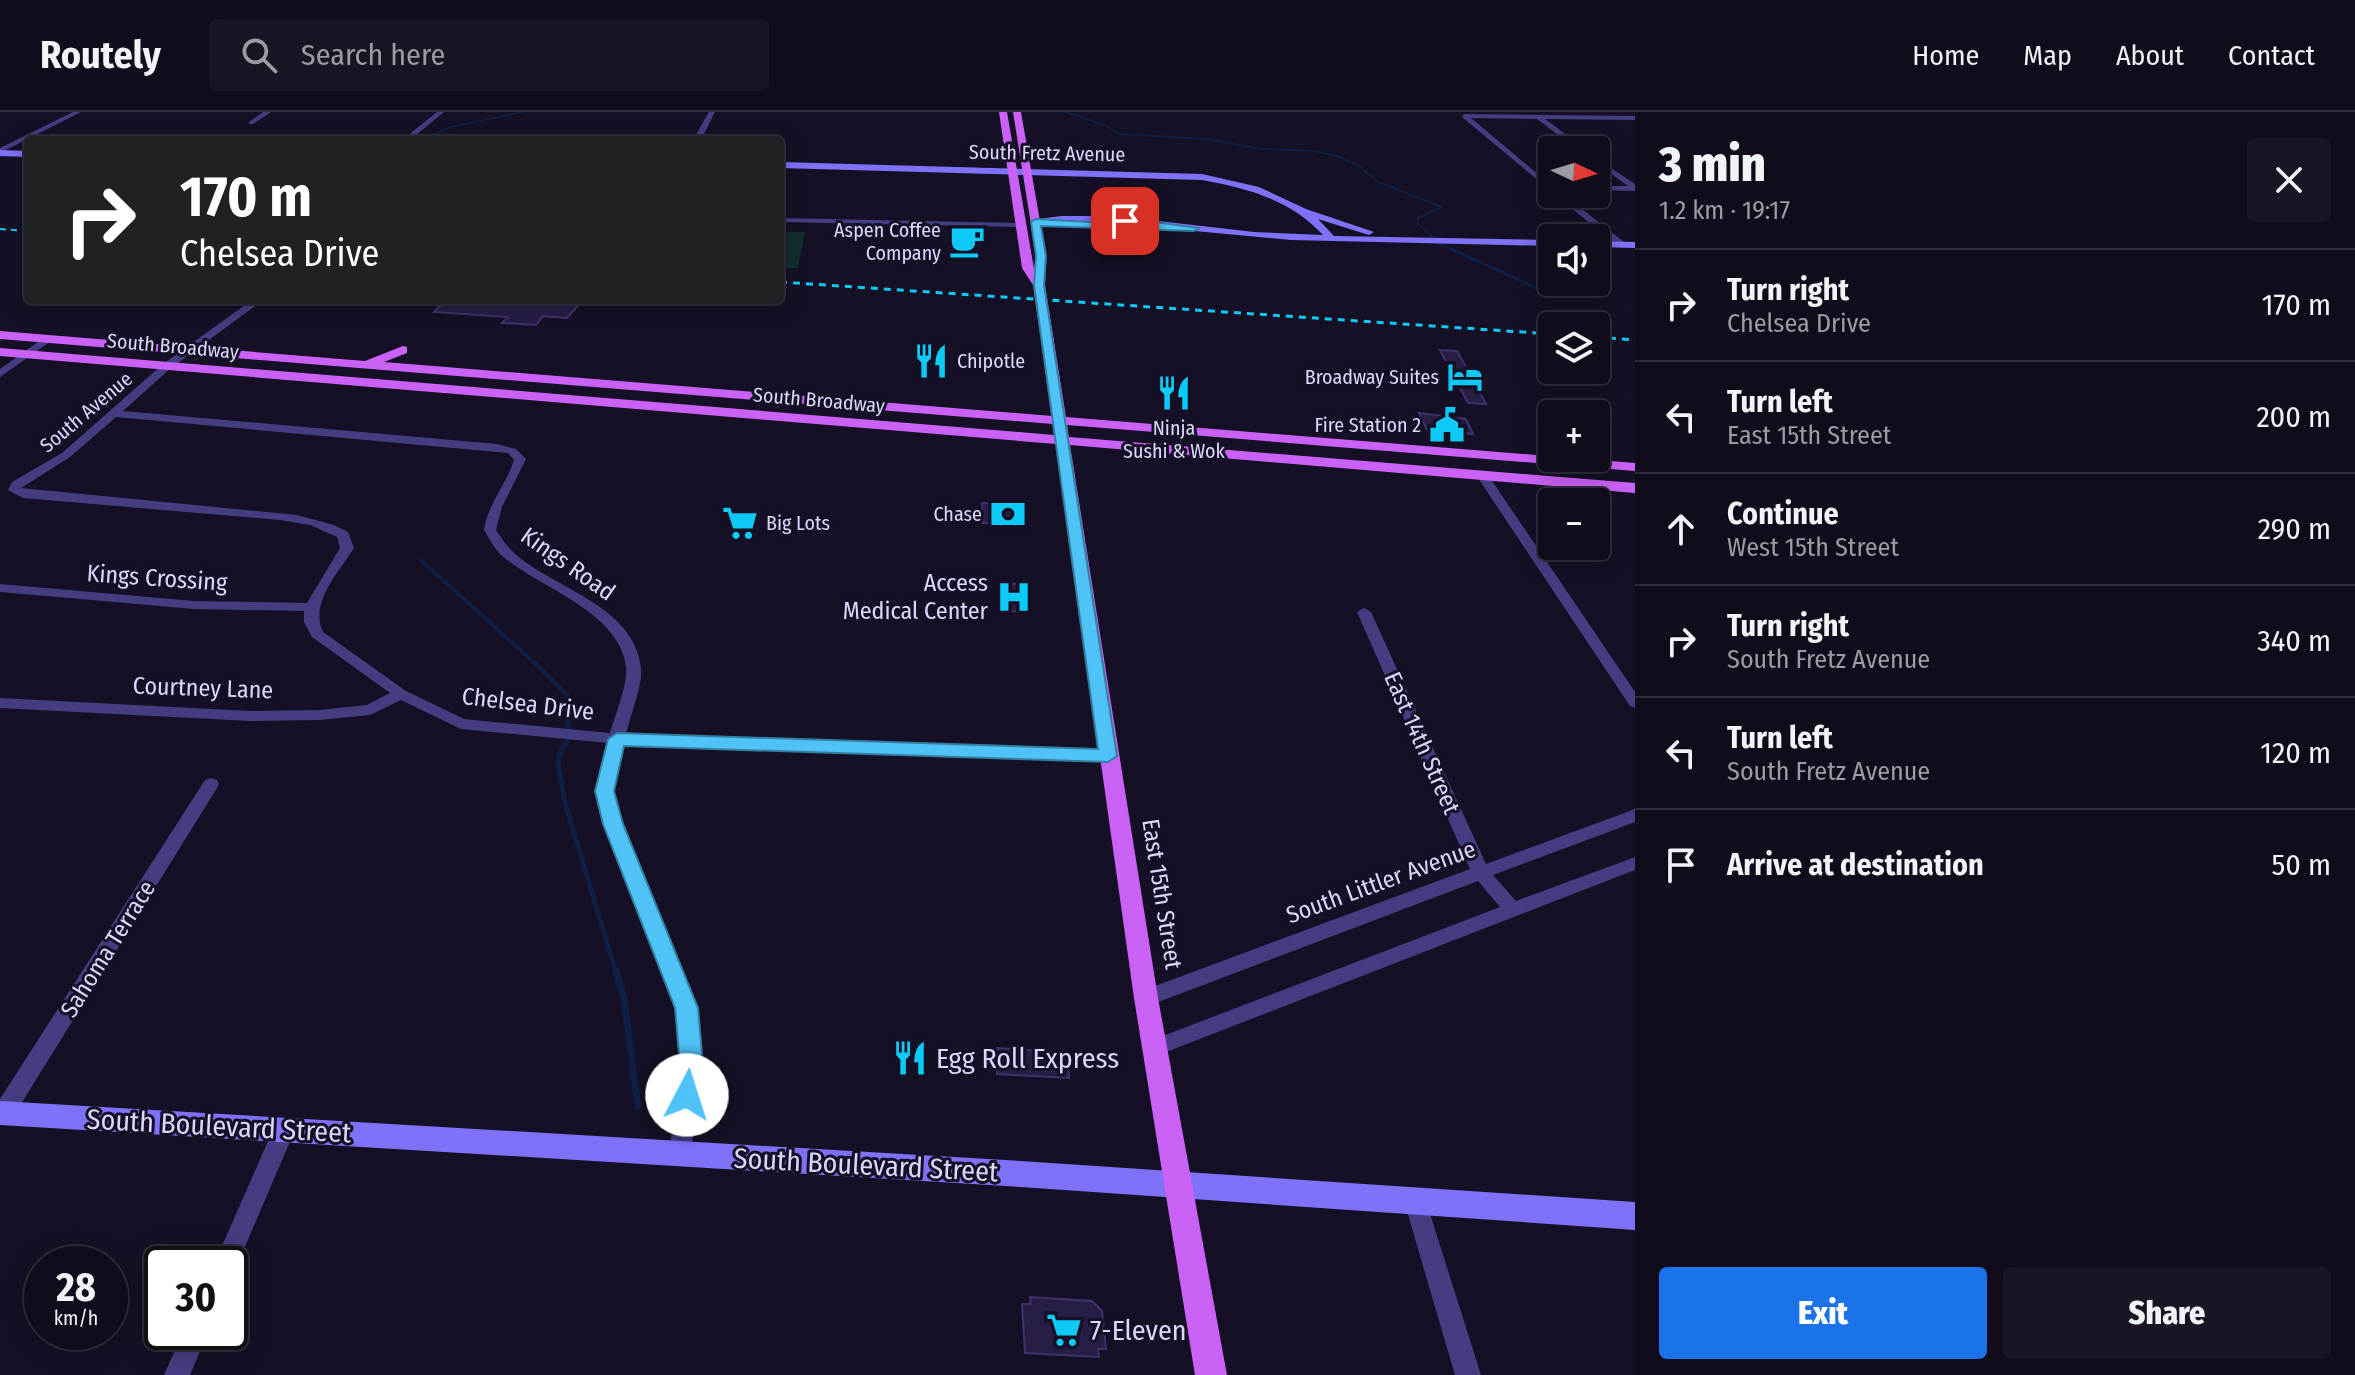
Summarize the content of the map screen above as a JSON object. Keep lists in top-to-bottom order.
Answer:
{
  "streets": {
    "main road": ["South Broadway", "East 15th Street"],
    "street": [
      "South Fretz Avenue",
      "South Avenue",
      "Kings Road",
      "Kings Crossing",
      "Courtney Lane",
      "Chelsea Drive",
      "East 14th Street",
      "South Littler Avenue",
      "Sahoma Terrace",
      "South Boulevard Street"
    ]
  },
  "crossings": [
    ["South Broadway", "South Avenue"],
    ["South Broadway", "East 15th Street"],
    ["South Avenue", "Kings Road"],
    ["South Avenue", "Kings Crossing"],
    ["South Avenue", "Chelsea Drive"],
    ["Kings Road", "Chelsea Drive"],
    ["Kings Road", "South Boulevard Street"],
    ["Kings Crossing", "Chelsea Drive"],
    ["Courtney Lane", "Chelsea Drive"],
    ["Chelsea Drive", "East 15th Street"],
    ["East 14th Street", "South Littler Avenue"],
    ["South Littler Avenue", "East 15th Street"],
    ["East 15th Street", "South Boulevard Street"],
    ["Sahoma Terrace", "South Boulevard Street"]
  ],
  "places": {
    "cafe": ["Aspen Coffee Company"],
    "restaurant": ["Chipotle", "Ninja Sushi & Wok", "Egg Roll Express"],
    "hotel": ["Broadway Suites"],
    "public building": ["Fire Station 2"],
    "bank": ["Chase"],
    "supermarket": ["Big Lots", "7-Eleven"],
    "hospital": ["Access Medical Center"]
  },
  "north": "right",
  "page": {
    "header": "Routely",
    "search": "Search here",
    "nav": [
      "Home",
      "Map",
      "About",
      "Contact"
    ],
    "heading": ["3 min", "1.2 km · 19:17"],
    "map_buttons": ["+", "−"],
    "turn": ["170 m", "Chelsea Drive"],
    "list": [
      {
        "name": "Turn right",
        "note": "Chelsea Drive",
        "value": "170 m"
      },
      {
        "name": "Turn left",
        "note": "East 15th Street",
        "value": "200 m"
      },
      {
        "name": "Continue",
        "note": "West 15th Street",
        "value": "290 m"
      },
      {
        "name": "Turn right",
        "note": "South Fretz Avenue",
        "value": "340 m"
      },
      {
        "name": "Turn left",
        "note": "South Fretz Avenue",
        "value": "120 m"
      },
      {
        "name": "Arrive at destination",
        "value": "50 m"
      }
    ],
    "speed": "28 km/h",
    "limit": "30",
    "buttons": ["Exit", "Share"]
  }
}
